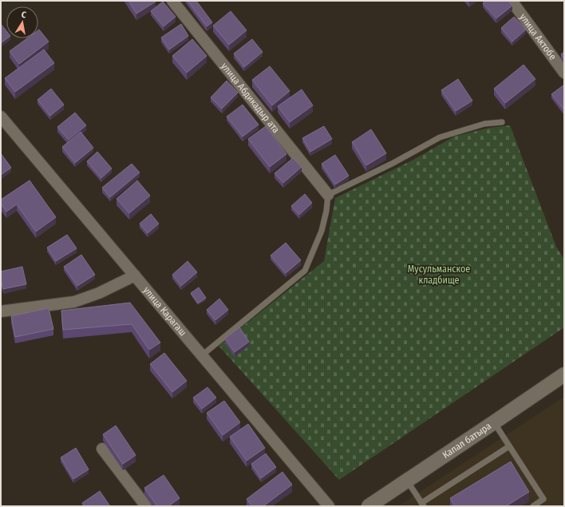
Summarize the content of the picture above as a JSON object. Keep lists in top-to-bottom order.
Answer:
{
  "streets": {
    "street": [
      "улица Актобе",
      "улица Абдикадыр ата",
      "улица Карагаш",
      "Капал батыра"
    ]
  },
  "parks": ["Мусульманское кладбище"],
  "north": "top"
}
